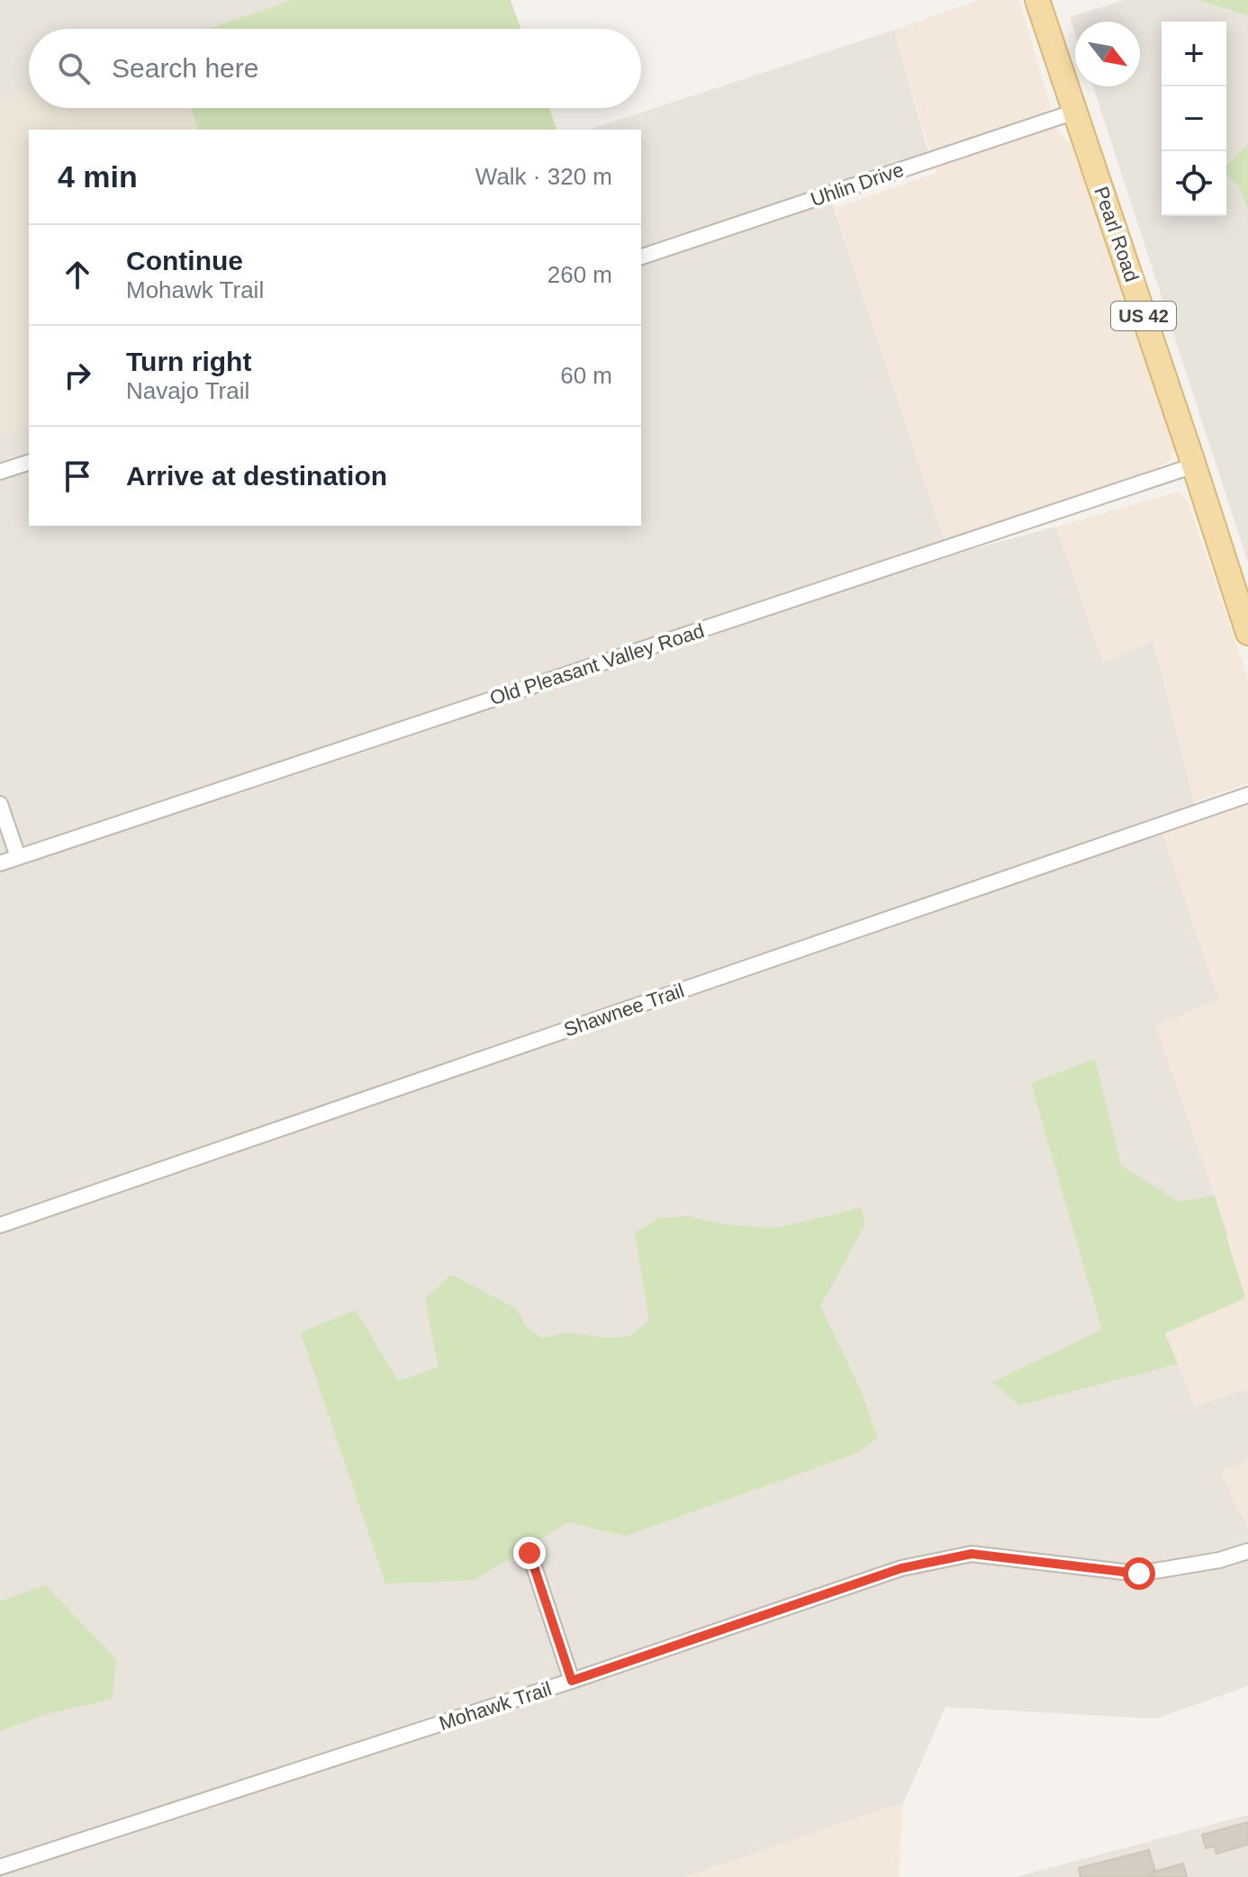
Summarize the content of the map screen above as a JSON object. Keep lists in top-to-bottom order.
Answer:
{
  "streets": {
    "main road": ["Pearl Road", "US 42"],
    "street": [
      "Uhlin Drive",
      "Old Pleasant Valley Road",
      "Shawnee Trail",
      "Mohawk Trail"
    ]
  },
  "crossings": [
    ["Uhlin Drive", "Pearl Road"],
    ["Pearl Road", "Old Pleasant Valley Road"]
  ],
  "north": "bottom right",
  "page": {
    "map_buttons": ["+", "−"],
    "search": "Search here",
    "heading": ["4 min", "Walk · 320 m"],
    "list": [
      ["Continue", "Mohawk Trail", "260 m"],
      ["Turn right", "Navajo Trail", "60 m"],
      "Arrive at destination"
    ]
  }
}
